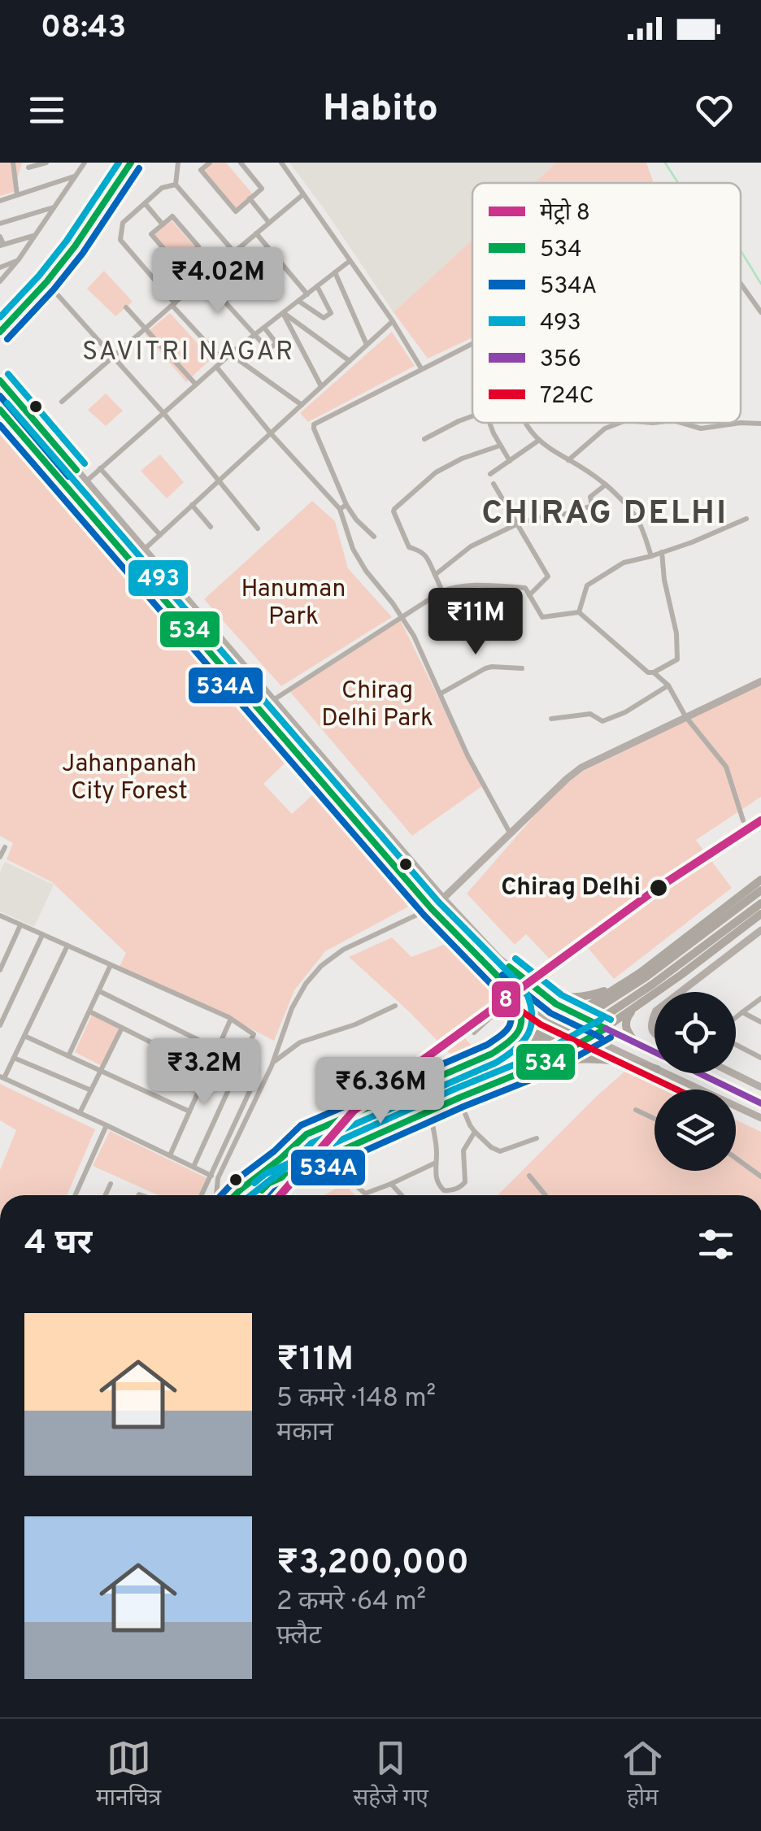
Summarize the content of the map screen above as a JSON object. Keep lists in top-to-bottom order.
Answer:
{
  "districts": ["SAVITRI NAGAR", "CHIRAG DELHI"],
  "parks": ["Hanuman Park", "Chirag Delhi Park", "Jahanpanah City Forest"],
  "places": ["Chirag Delhi"],
  "lines": [
    "transit line 534",
    "transit line 493",
    "transit line 534A",
    "metro line 8",
    "transit line 724C",
    "transit line 356"
  ],
  "legend": [
    "मेट्रो 8",
    "534",
    "534A",
    "493",
    "356",
    "724C"
  ],
  "page": {
    "status": "08:43",
    "header": "Habito",
    "price": [
      "₹4.02M",
      "₹11M",
      "₹3.2M",
      "₹6.36M"
    ],
    "heading": "4 घर",
    "list": [
      {
        "name": "₹11M",
        "note": "5 कमरे · 148 m² · मकान"
      },
      {
        "name": "₹3,200,000",
        "note": "2 कमरे · 64 m² · फ़्लैट"
      }
    ],
    "tabs": ["मानचित्र", "सहेजे गए", "होम"]
  }
}
